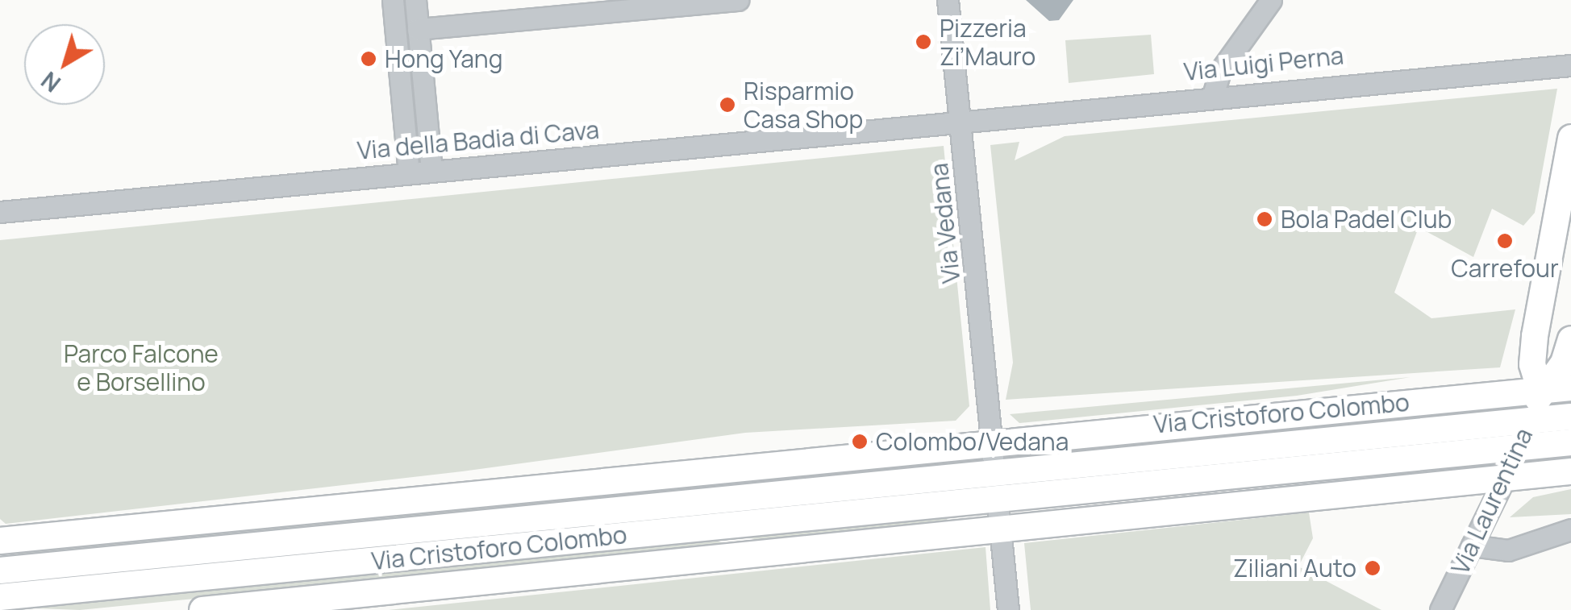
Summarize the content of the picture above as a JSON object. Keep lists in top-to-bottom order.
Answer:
{
  "streets": {
    "main road": ["Via Cristoforo Colombo", "Via Laurentina"],
    "street": ["Via Luigi Perna", "Via della Badia di Cava", "Via Vedana"]
  },
  "crossings": [
    ["Via Luigi Perna", "Via della Badia di Cava"],
    ["Via Luigi Perna", "Via Vedana"],
    ["Via della Badia di Cava", "Via Vedana"],
    ["Via Vedana", "Via Cristoforo Colombo"],
    ["Via Cristoforo Colombo", "Via Laurentina"]
  ],
  "parks": ["Parco Falcone e Borsellino"],
  "places": [
    "Pizzeria Zi’Mauro",
    "Hong Yang",
    "Risparmio Casa Shop",
    "Bola Padel Club",
    "Carrefour",
    "Colombo/Vedana",
    "Ziliani Auto"
  ],
  "north": "bottom left"
}
